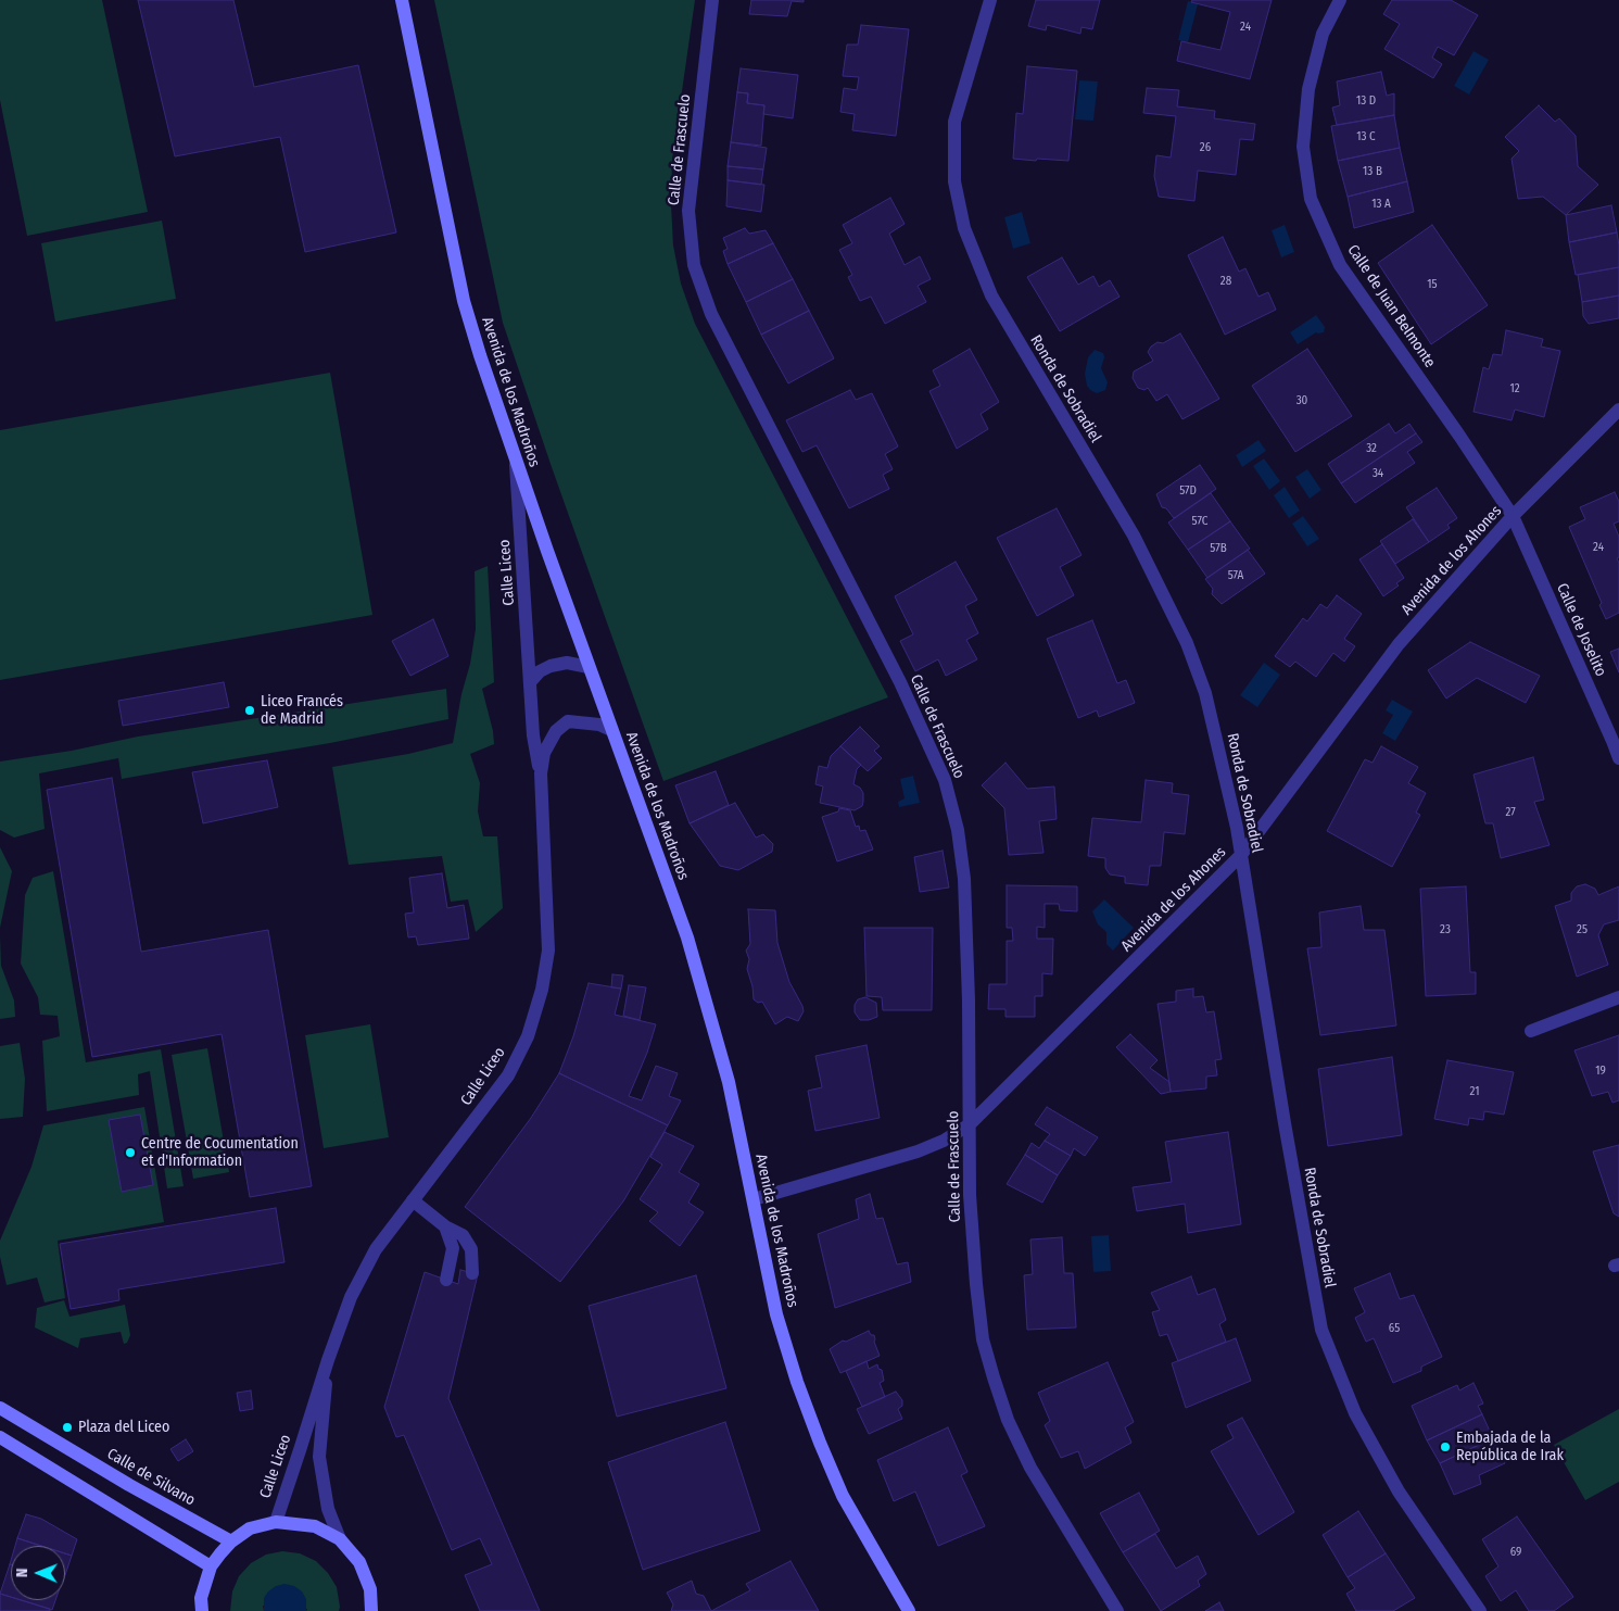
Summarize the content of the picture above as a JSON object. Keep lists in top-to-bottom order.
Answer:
{
  "streets": {
    "street": [
      "Calle de Frascuelo",
      "Calle de Juan Belmonte",
      "Ronda de Sobradiel",
      "Avenida de los Madroños",
      "Avenida de los Ahones",
      "Calle Liceo",
      "Calle de Joselito",
      "Calle de Silvano"
    ]
  },
  "crossings": [
    ["Calle de Frascuelo", "Avenida de los Ahones"],
    ["Calle de Juan Belmonte", "Avenida de los Ahones"],
    ["Calle de Juan Belmonte", "Calle de Joselito"],
    ["Ronda de Sobradiel", "Avenida de los Ahones"],
    ["Avenida de los Madroños", "Avenida de los Ahones"],
    ["Avenida de los Madroños", "Calle Liceo"],
    ["Avenida de los Ahones", "Calle de Joselito"]
  ],
  "places": [
    "Liceo Francés de Madrid",
    "Centre de Cocumentation et d'Information",
    "Plaza del Liceo",
    "Embajada de la República de Irak"
  ],
  "house_numbers": [
    "24",
    "13 D",
    "13 C",
    "26",
    "13 B",
    "13 A",
    "28",
    "15",
    "12",
    "30",
    "32",
    "34",
    "57D",
    "57C",
    "24",
    "57B",
    "57A",
    "27",
    "23",
    "25",
    "19",
    "21",
    "65",
    "69"
  ],
  "north": "left"
}
